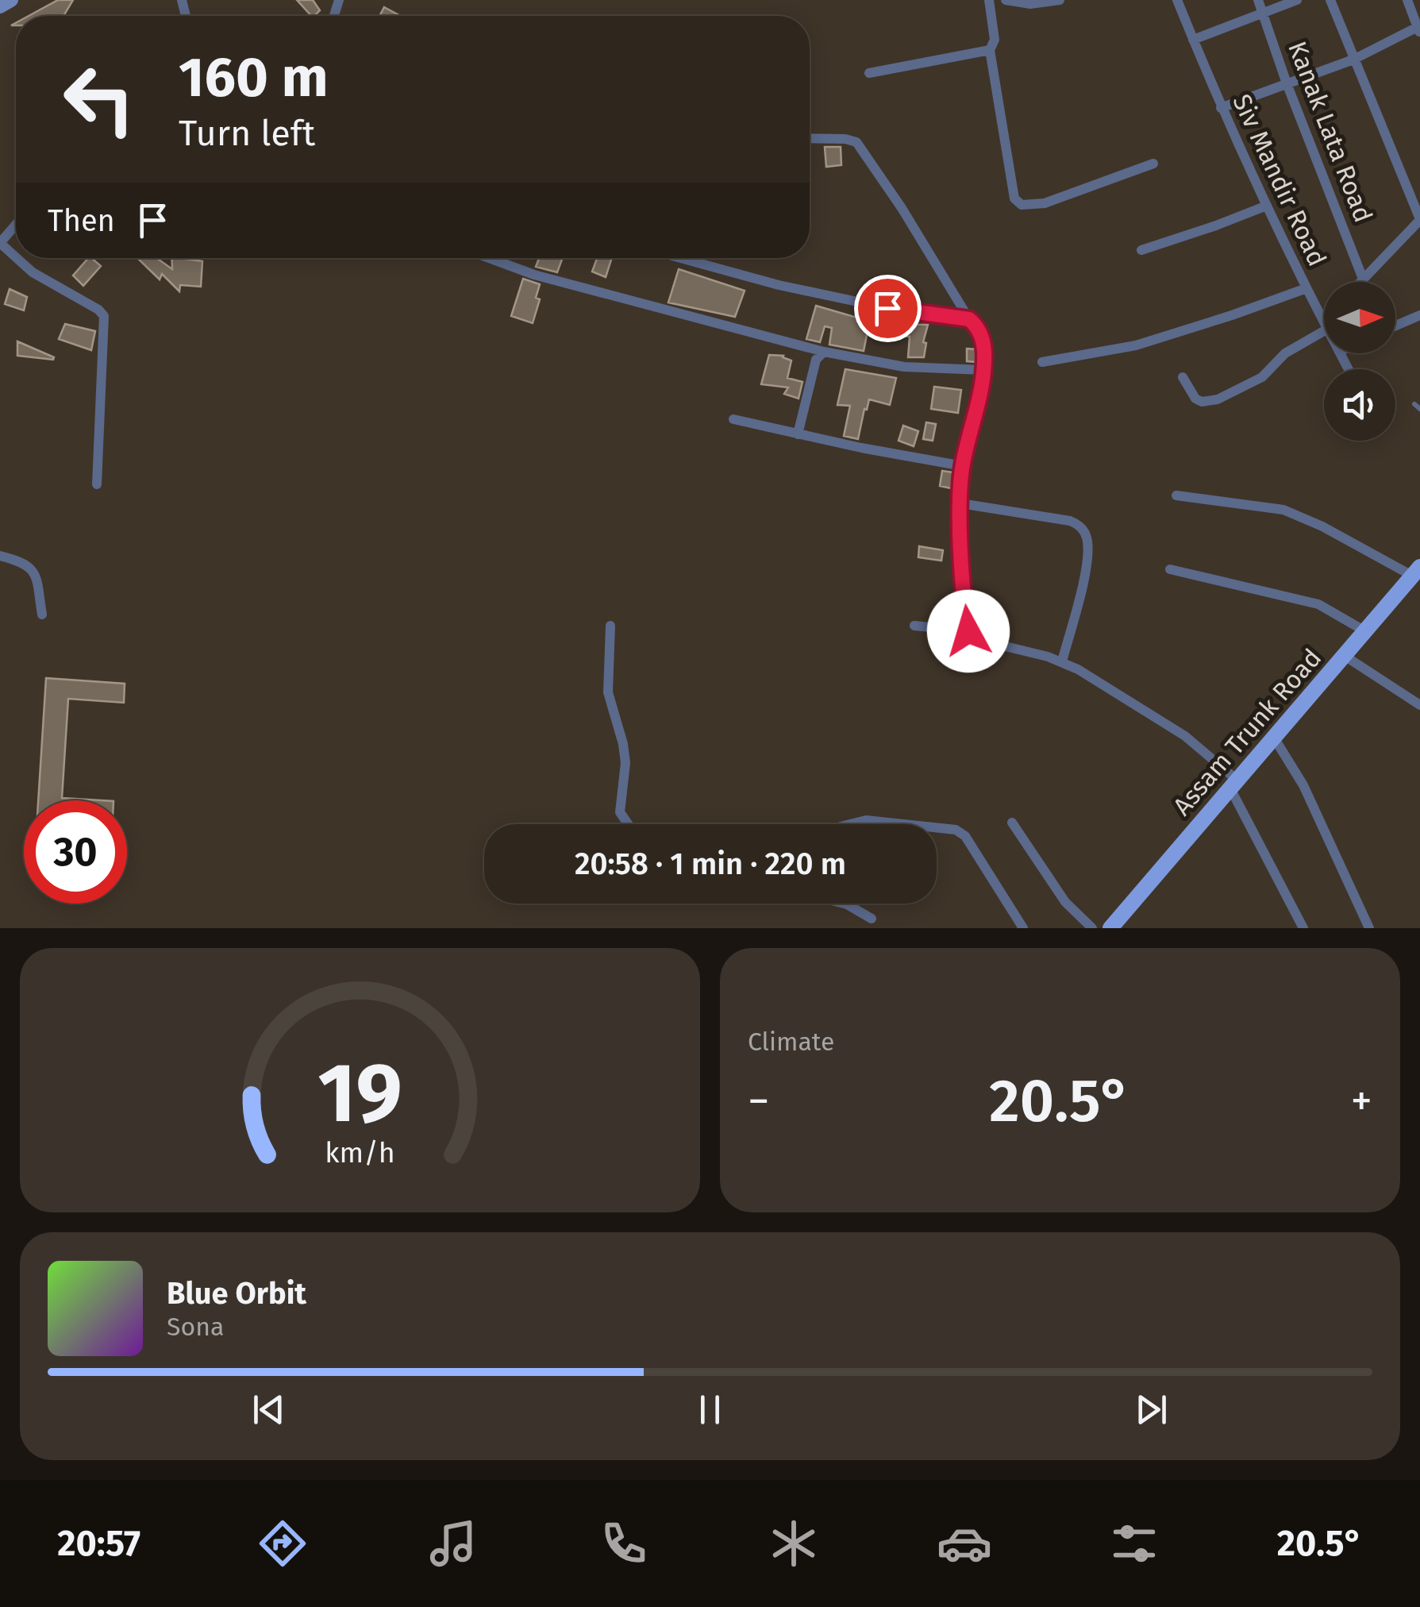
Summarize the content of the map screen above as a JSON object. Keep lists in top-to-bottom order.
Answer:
{
  "streets": {
    "main road": ["Assam Trunk Road"],
    "street": ["Kanak Lata Road", "Siv Mandir Road"]
  },
  "north": "right",
  "page": {
    "turn": ["160 m", "Turn left"],
    "then": "Then",
    "limit": "30",
    "trip": "20:58 · 1 min · 220 m",
    "tile": "Climate",
    "heat": ["−", "20.5°", "+"],
    "song": ["Blue Orbit", "Sona"],
    "tabs": ["20:57", "20.5°"],
    "gauge": ["19", "km/h"]
  }
}
